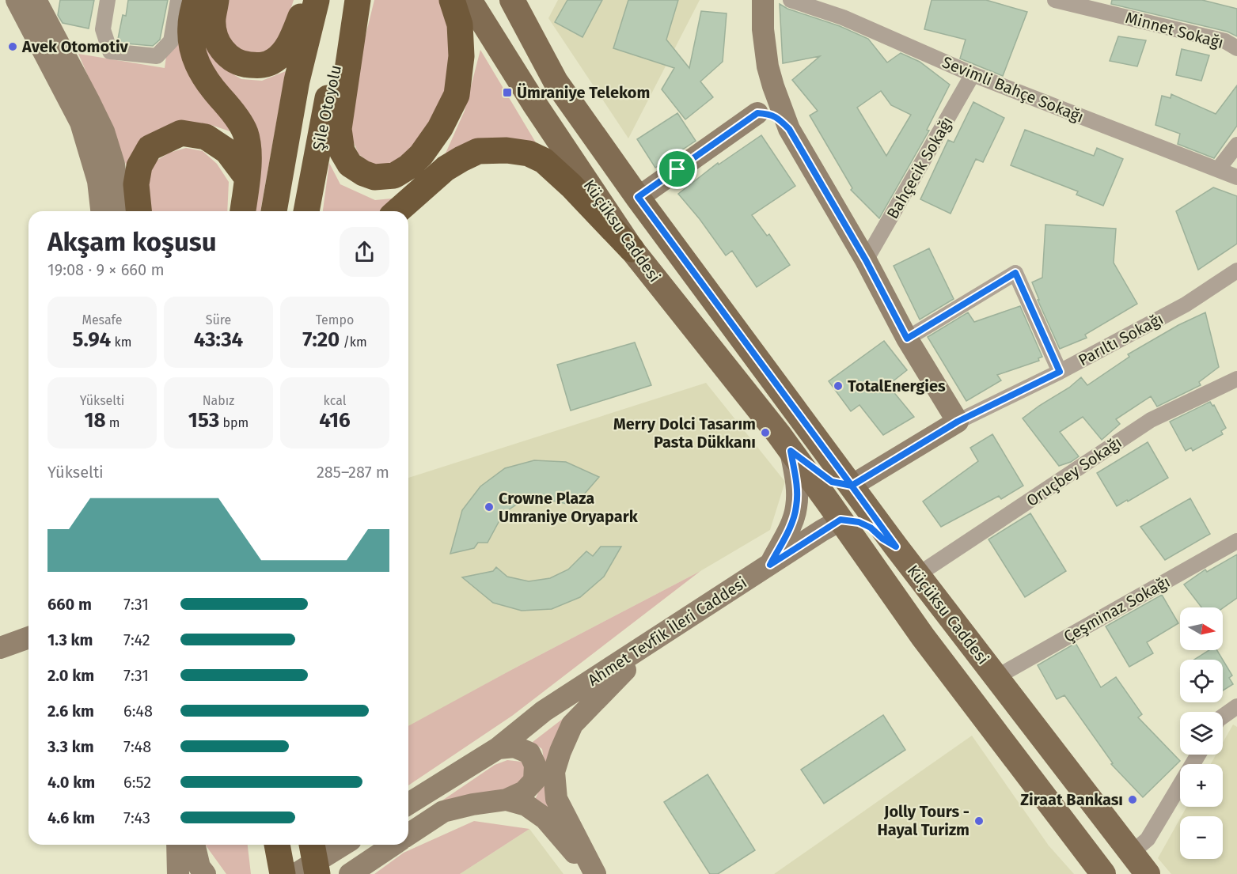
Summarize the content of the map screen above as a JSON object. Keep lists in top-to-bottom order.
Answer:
{
  "streets": {
    "highway": ["Şile Otoyolu"],
    "main road": ["Küçüksu Caddesi"],
    "street": [
      "Minnet Sokağı",
      "Sevimli Bahçe Sokağı",
      "Bahçecik Sokağı",
      "Parıltı Sokağı",
      "Oruçbey Sokağı",
      "Çeşminaz Sokağı",
      "Ahmet Tevfik İleri Caddesi"
    ]
  },
  "crossings": [
    ["Sevimli Bahçe Sokağı", "Bahçecik Sokağı"],
    ["Küçüksu Caddesi", "Parıltı Sokağı"],
    ["Küçüksu Caddesi", "Oruçbey Sokağı"],
    ["Küçüksu Caddesi", "Çeşminaz Sokağı"],
    ["Küçüksu Caddesi", "Ahmet Tevfik İleri Caddesi"]
  ],
  "places": {
    "other": [
      "Avek Otomotiv",
      "TotalEnergies",
      "Merry Dolci Tasarım Pasta Dükkanı",
      "Crowne Plaza Umraniye Oryapark",
      "Ziraat Bankası",
      "Jolly Tours - Hayal Turizm"
    ],
    "transit": ["Ümraniye Telekom"]
  },
  "north": "right",
  "page": {
    "heading": ["Akşam koşusu", "19:08 · 9 × 660 m"],
    "stats": [
      ["Mesafe", "5.94 km"],
      ["Süre", "43:34"],
      ["Tempo", "7:20 /km"],
      ["Yükselti", "18 m"],
      ["Nabız", "153 bpm"],
      ["kcal", "416"]
    ],
    "chart": ["Yükselti", "285–287 m"],
    "list": [
      {
        "name": "660 m",
        "note": "7:31"
      },
      {
        "name": "1.3 km",
        "note": "7:42"
      },
      {
        "name": "2.0 km",
        "note": "7:31"
      },
      {
        "name": "2.6 km",
        "note": "6:48"
      },
      {
        "name": "3.3 km",
        "note": "7:48"
      },
      {
        "name": "4.0 km",
        "note": "6:52"
      },
      {
        "name": "4.6 km",
        "note": "7:43"
      }
    ],
    "map_buttons": ["+", "−"]
  }
}
